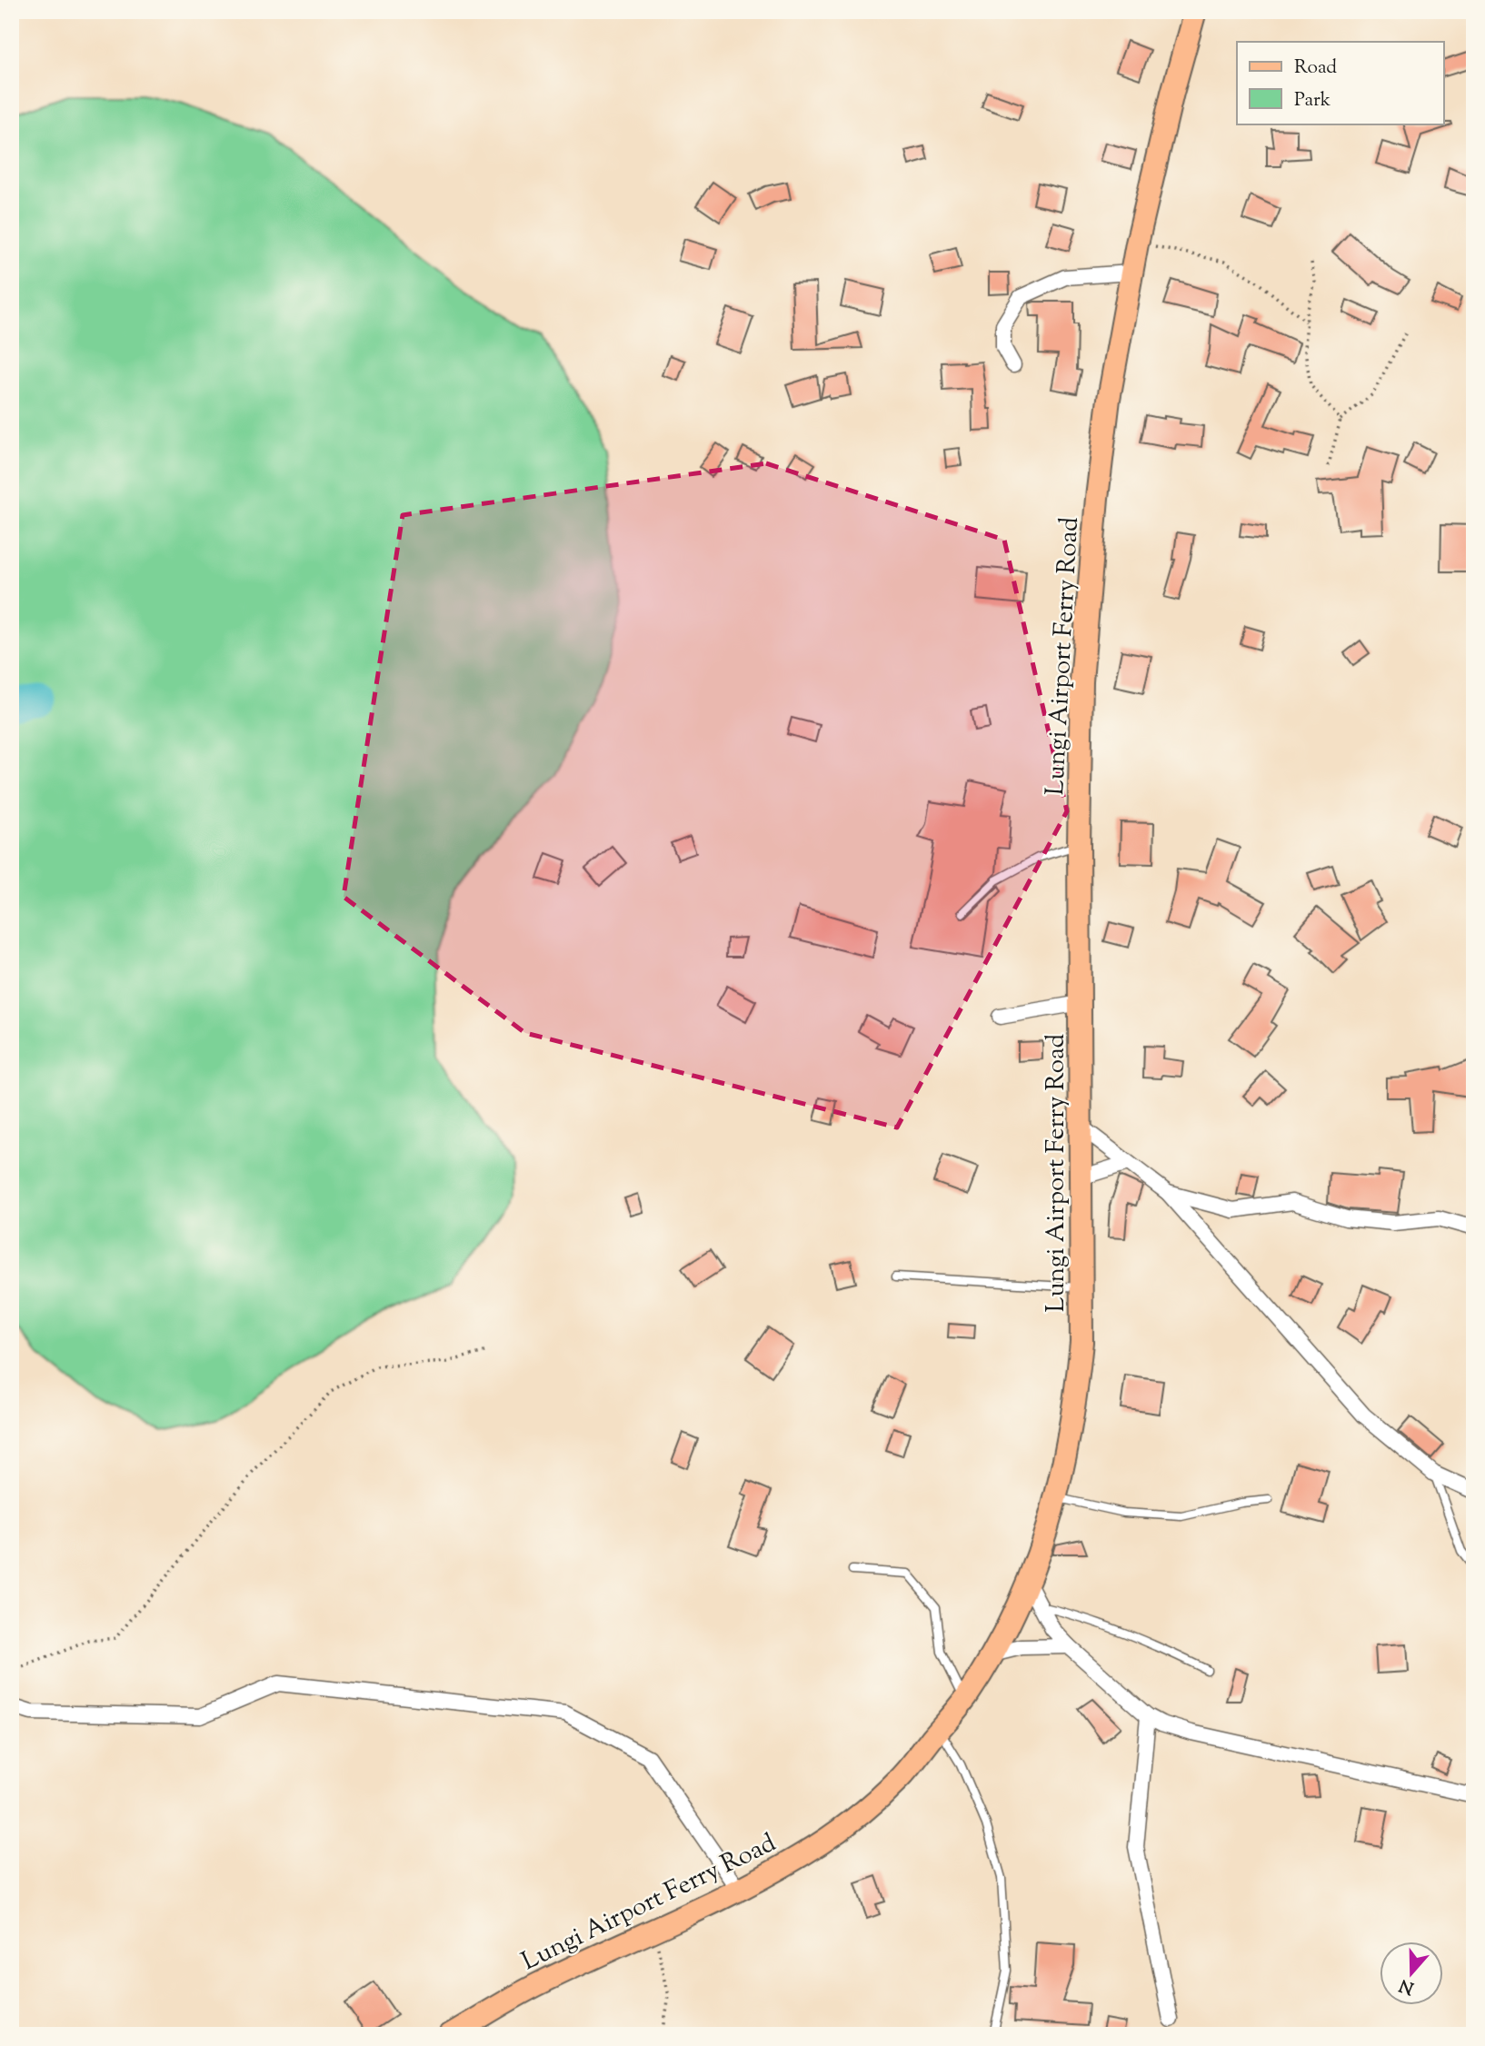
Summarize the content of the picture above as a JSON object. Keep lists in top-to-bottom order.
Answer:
{
  "streets": {
    "main road": ["Lungi Airport Ferry Road"]
  },
  "legend": ["Road", "Park"],
  "north": "bottom"
}
